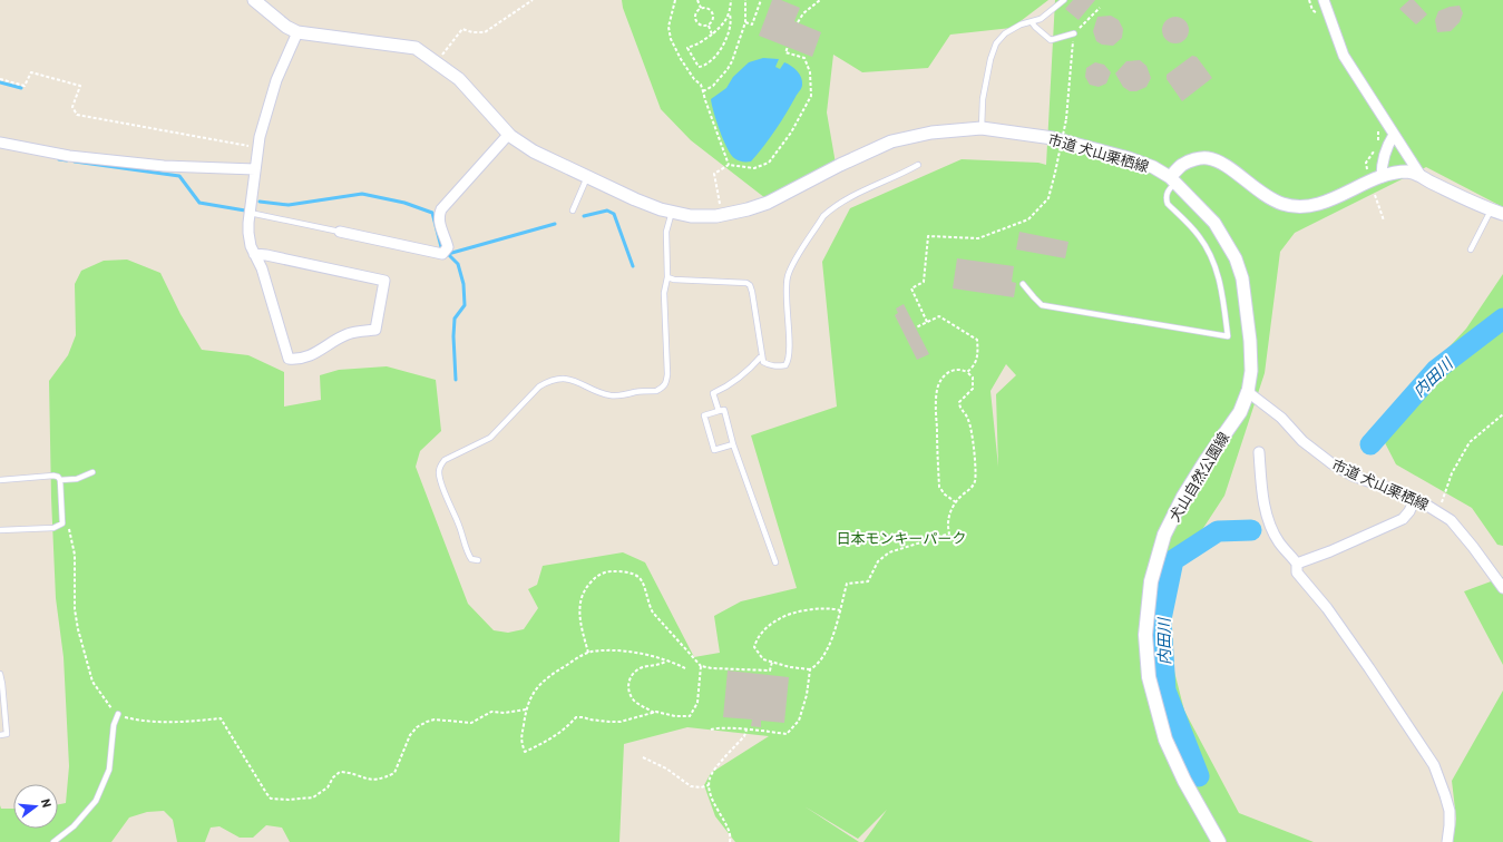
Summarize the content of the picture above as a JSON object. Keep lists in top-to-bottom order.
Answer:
{
  "streets": {
    "main road": ["犬山自然公園線"],
    "street": ["市道 犬山栗栖線"]
  },
  "crossings": [
    ["市道 犬山栗栖線", "犬山自然公園線"]
  ],
  "water": ["内田川"],
  "parks": ["日本モンキーパーク"],
  "north": "right"
}
